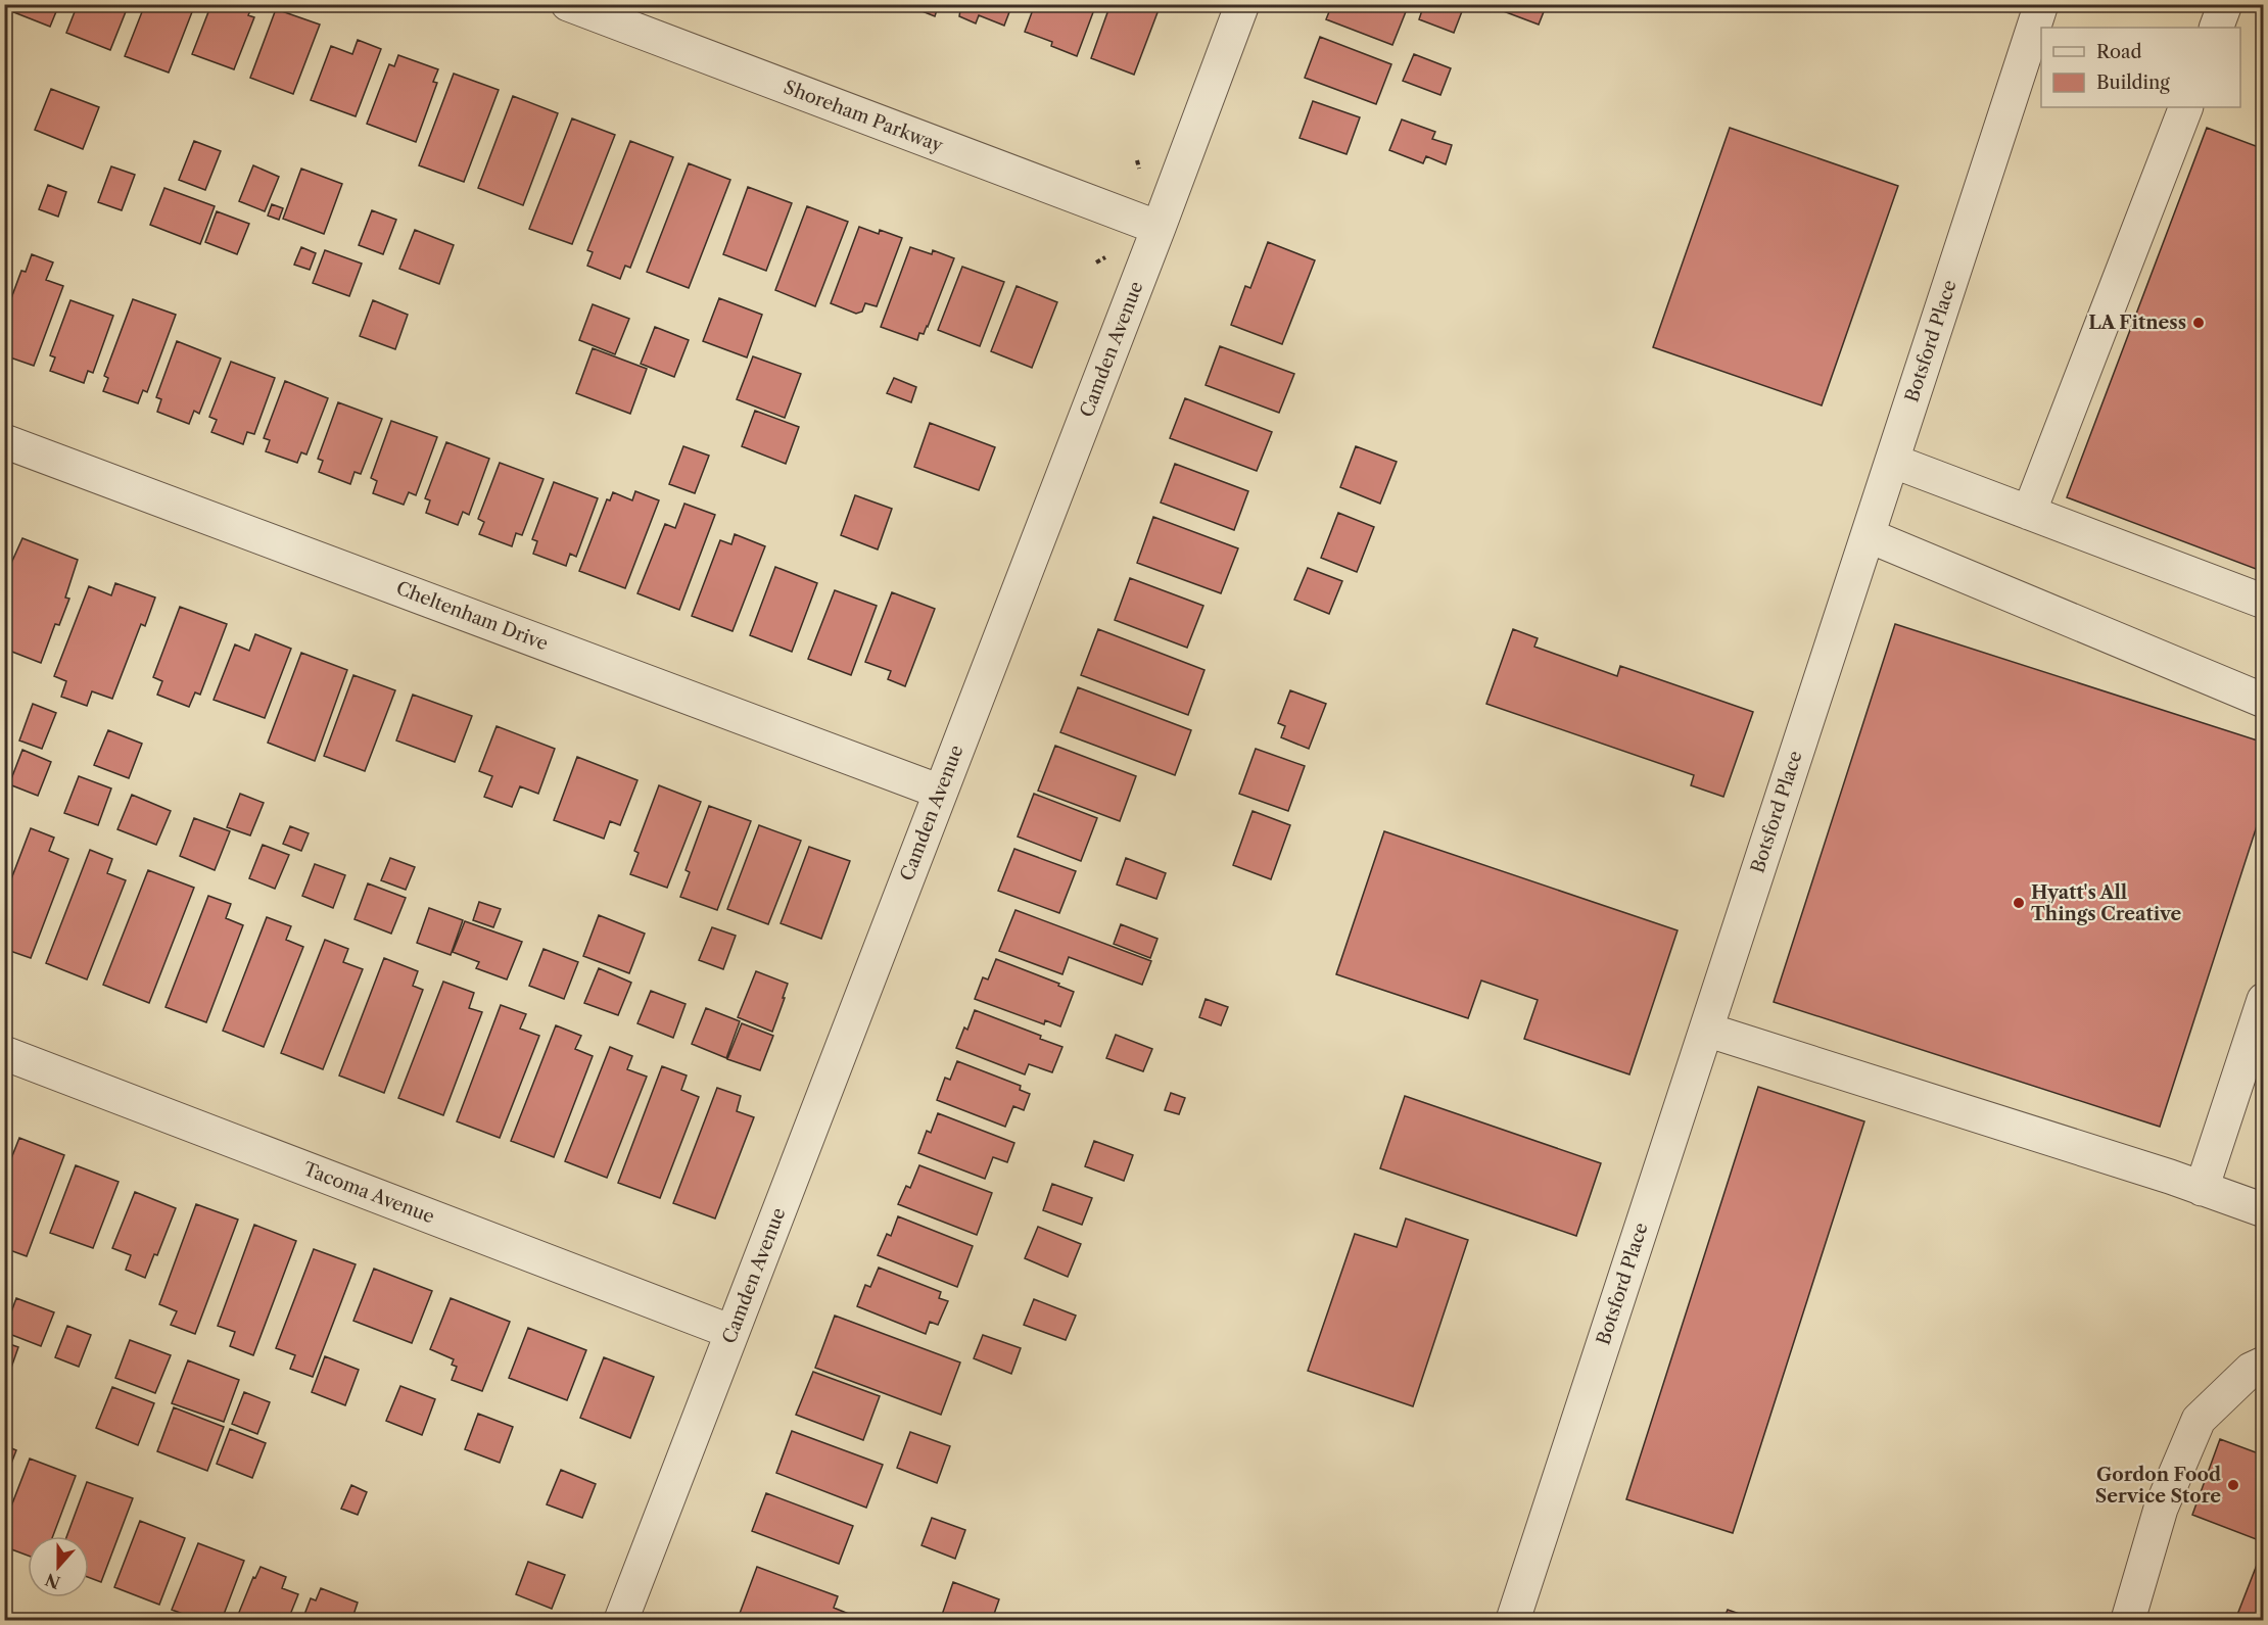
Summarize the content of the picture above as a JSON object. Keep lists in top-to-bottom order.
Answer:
{
  "streets": {
    "street": [
      "Shoreham Parkway",
      "Botsford Place",
      "Camden Avenue",
      "Cheltenham Drive",
      "Tacoma Avenue"
    ]
  },
  "crossings": [
    ["Shoreham Parkway", "Camden Avenue"],
    ["Camden Avenue", "Cheltenham Drive"],
    ["Camden Avenue", "Tacoma Avenue"]
  ],
  "places": ["LA Fitness", "Hyatt's All Things Creative", "Gordon Food Service Store"],
  "legend": ["Road", "Building"],
  "north": "bottom"
}
